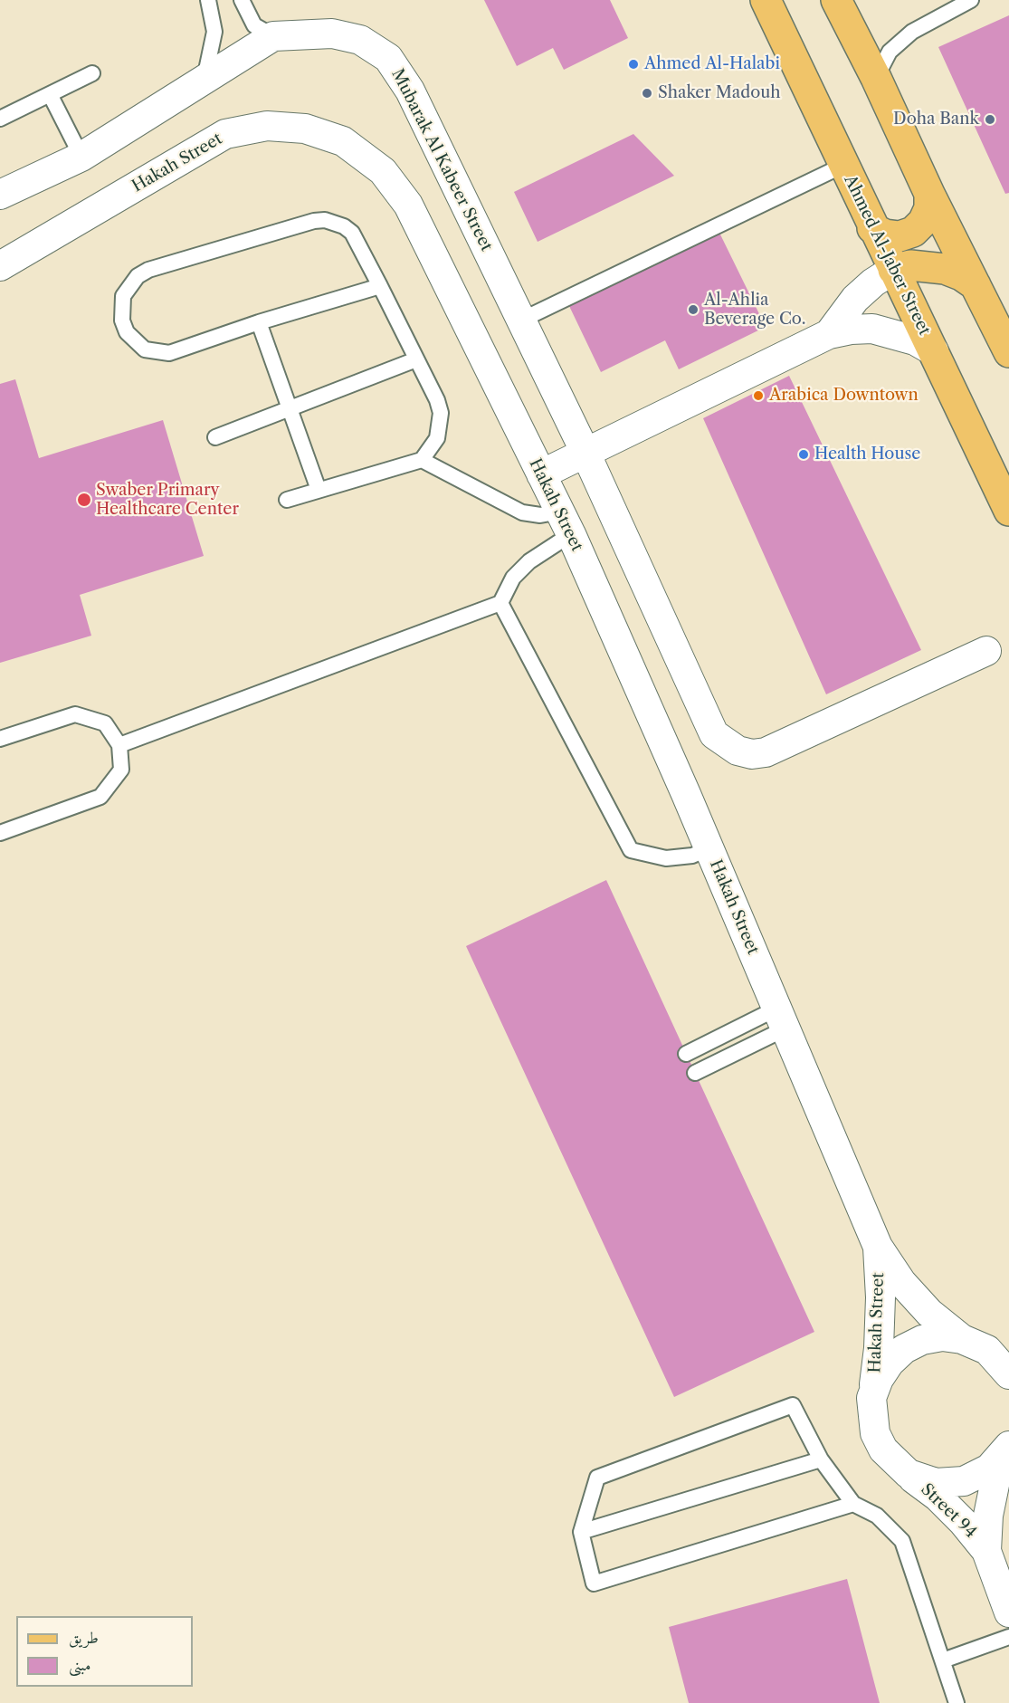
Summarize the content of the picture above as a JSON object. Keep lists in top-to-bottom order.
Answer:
{
  "streets": {
    "main road": ["Ahmed Al-Jaber Street"],
    "street": ["Mubarak Al Kabeer Street", "Hakah Street", "Street 94"]
  },
  "crossings": [
    ["Hakah Street", "Street 94"]
  ],
  "places": [
    "Ahmed Al-Halabi",
    "Shaker Madouh",
    "Doha Bank",
    "Al-Ahlia Beverage Co.",
    "Arabica Downtown",
    "Health House",
    "Swaber Primary Healthcare Center"
  ],
  "legend": ["طريق", "مبنى"]
}
